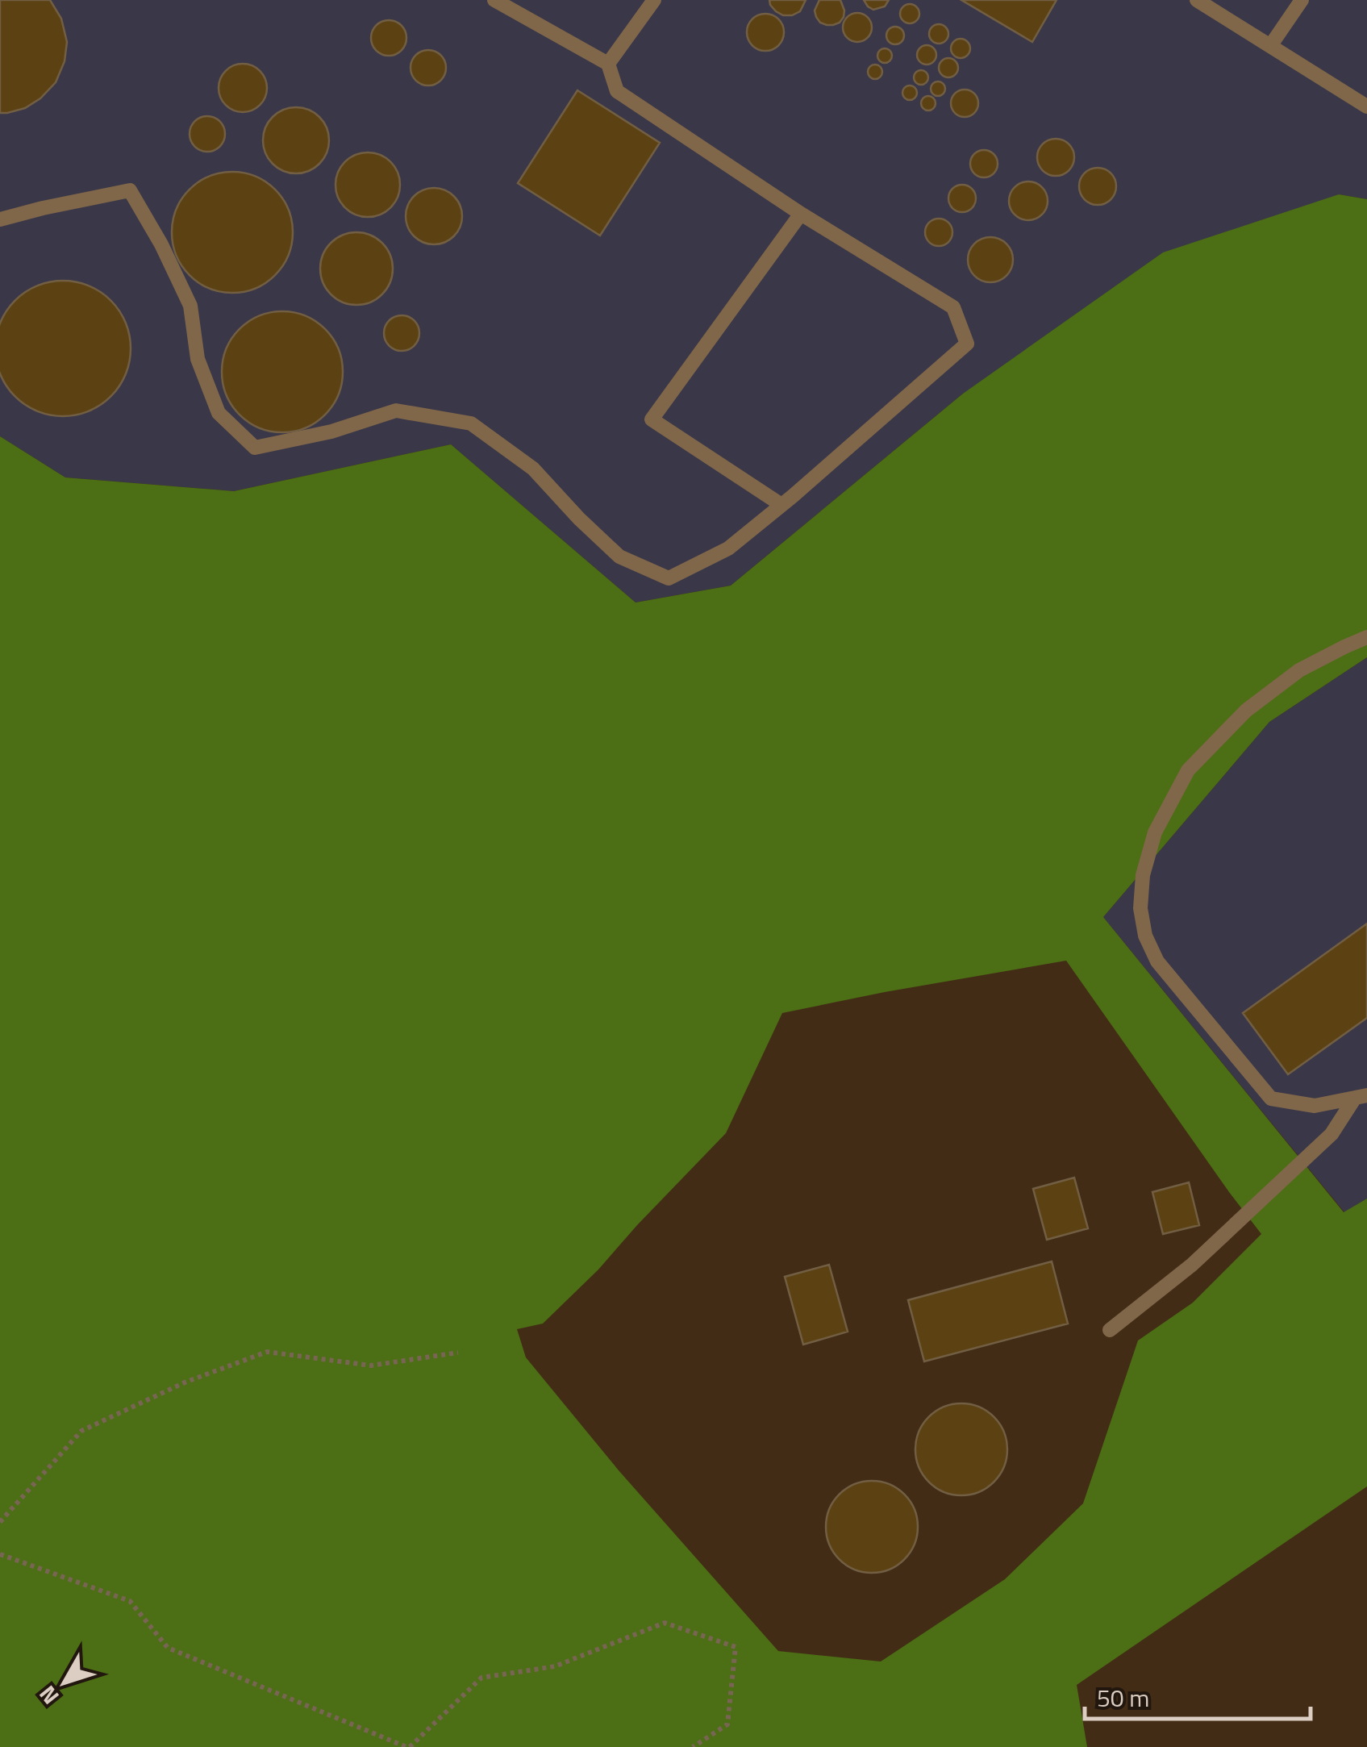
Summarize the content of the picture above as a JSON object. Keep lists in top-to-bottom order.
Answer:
{
  "scale_bar": "50 m",
  "north": "bottom left"
}
